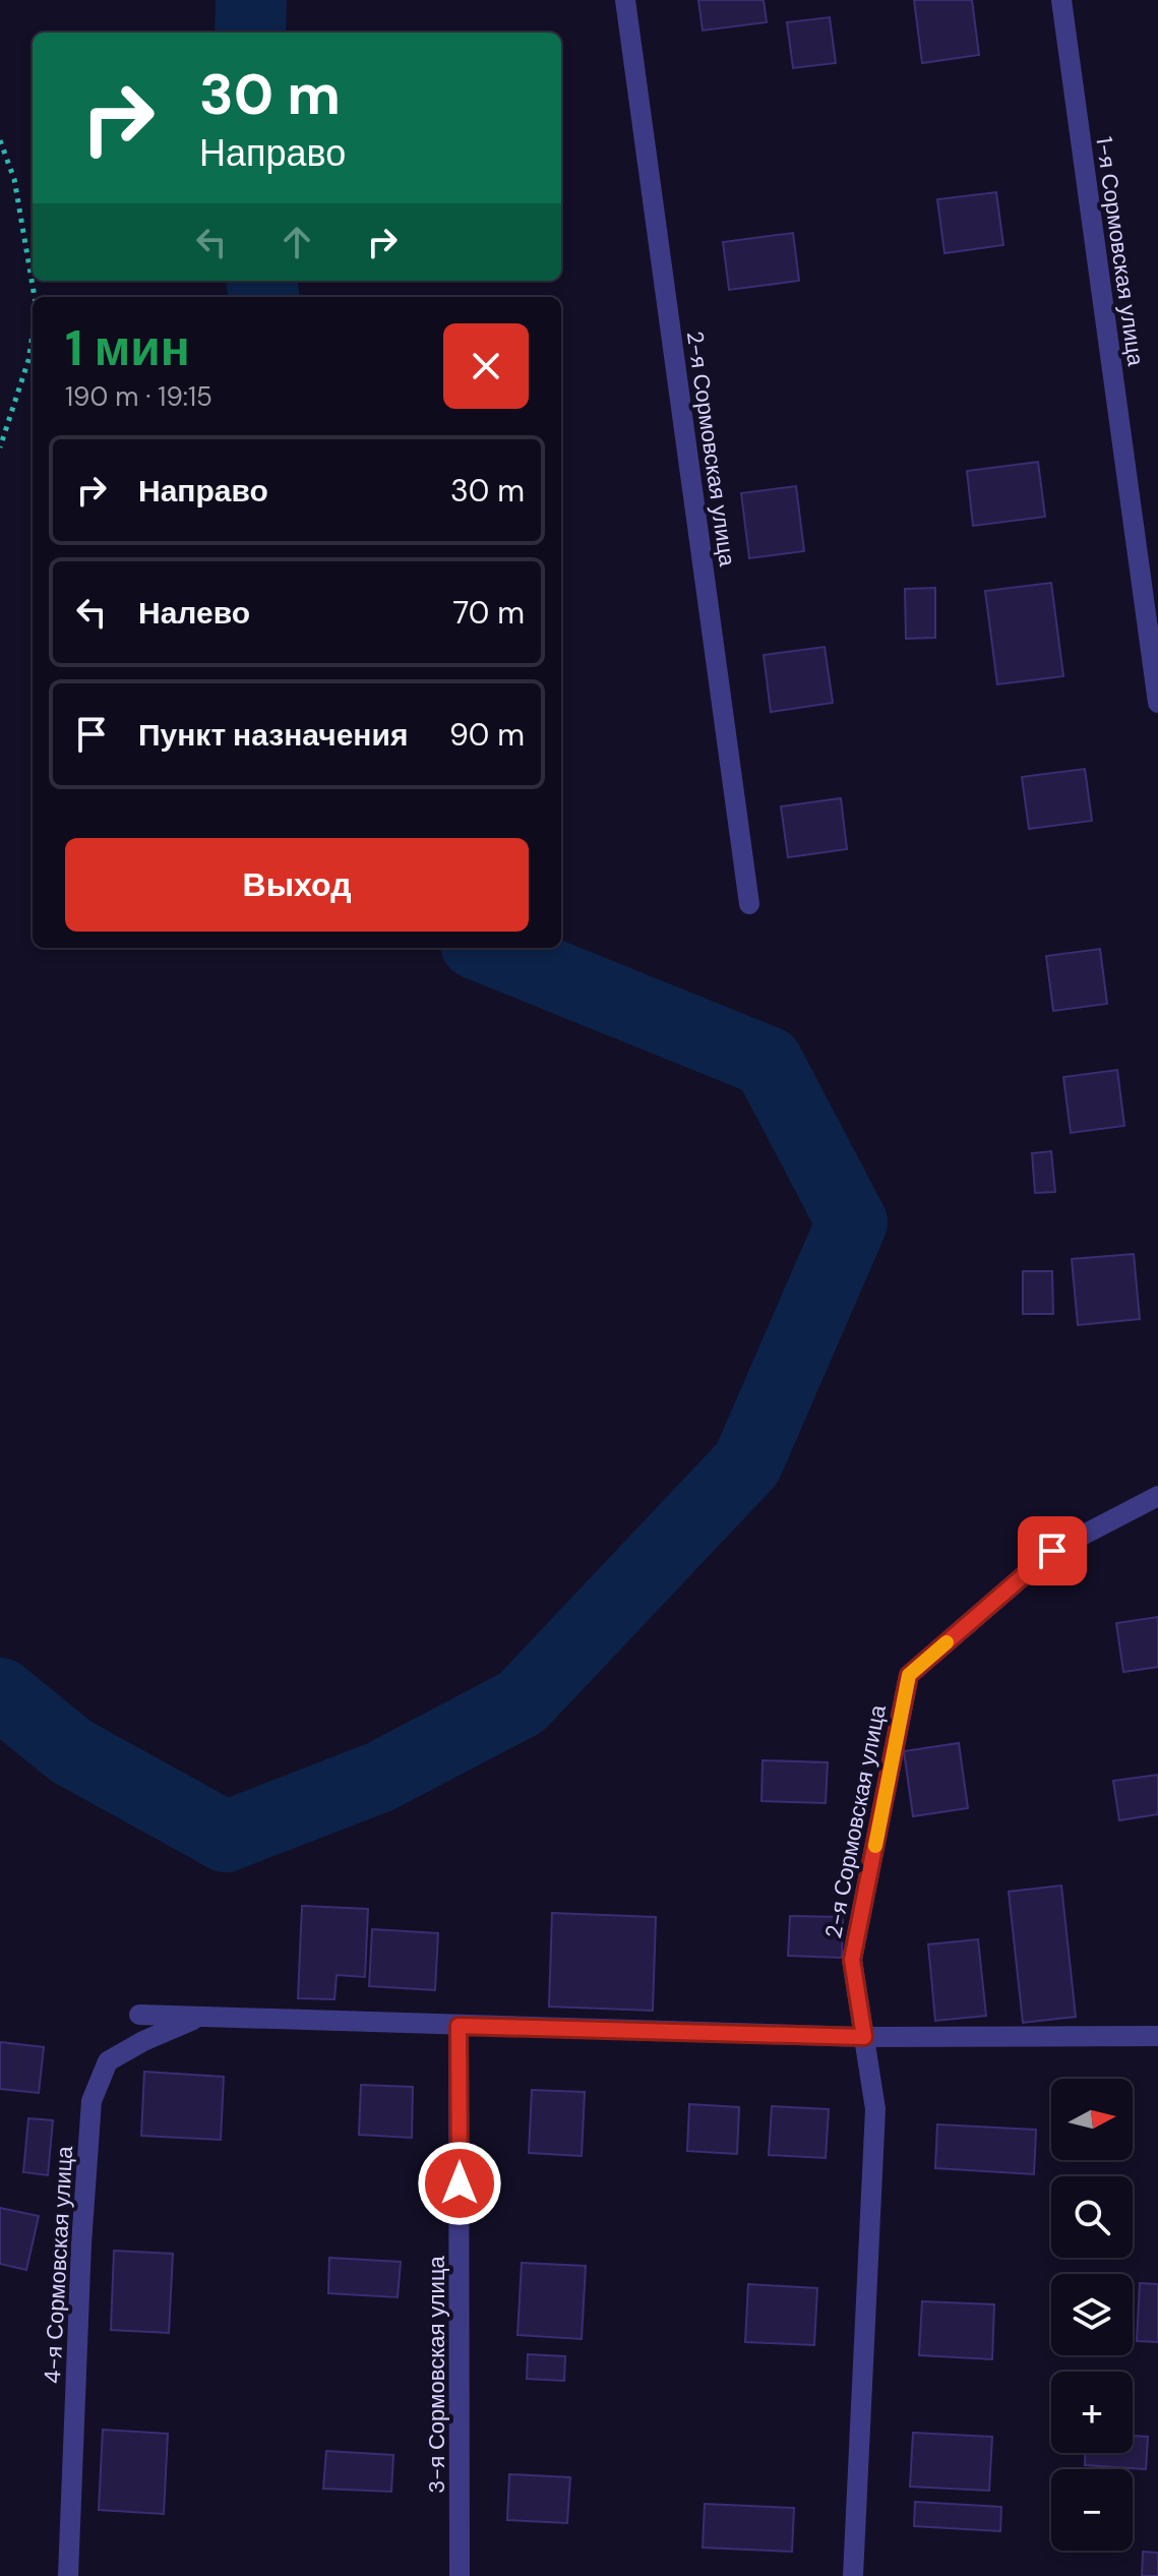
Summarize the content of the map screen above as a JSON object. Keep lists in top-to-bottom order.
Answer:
{
  "streets": {
    "street": [
      "1-я Сормовская улица",
      "2-я Сормовская улица",
      "4-я Сормовская улица",
      "3-я Сормовская улица"
    ]
  },
  "north": "right",
  "page": {
    "turn": ["30 m", "Направо"],
    "heading": ["1 мин", "190 m · 19:15"],
    "list": [
      {
        "name": "Направо",
        "value": "30 m"
      },
      {
        "name": "Налево",
        "value": "70 m"
      },
      {
        "name": "Пункт назначения",
        "value": "90 m"
      }
    ],
    "buttons": "Выход",
    "map_buttons": ["+", "−"]
  }
}
